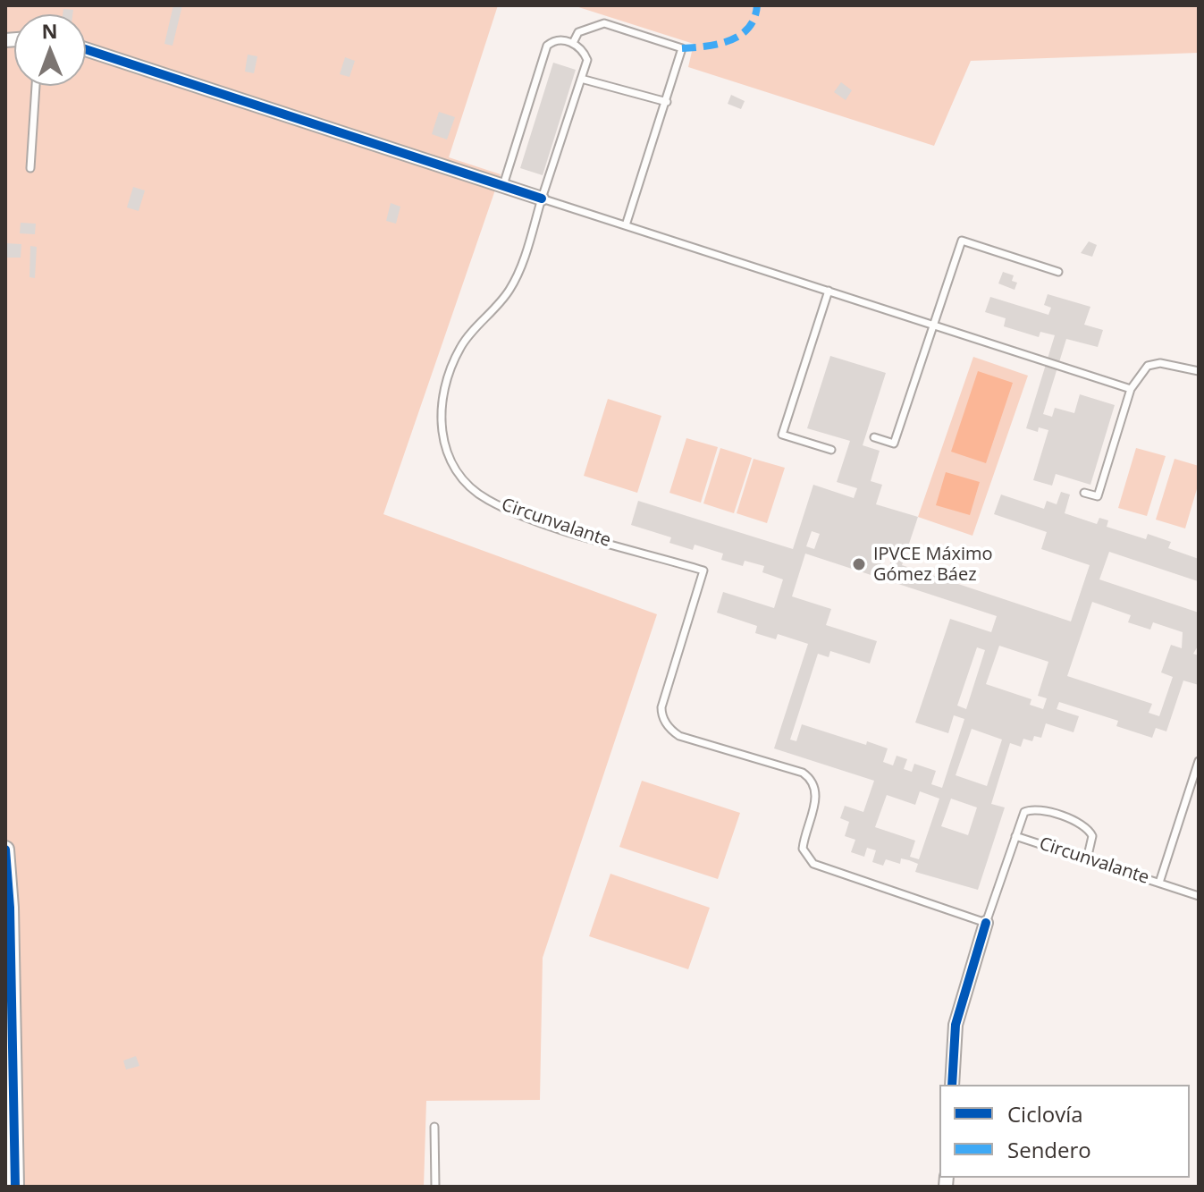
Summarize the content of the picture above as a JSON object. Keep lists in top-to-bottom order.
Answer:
{
  "streets": {
    "lane": ["Circunvalante"]
  },
  "places": ["IPVCE Máximo Gómez Báez"],
  "legend": ["Ciclovía", "Sendero"],
  "north": "top"
}
